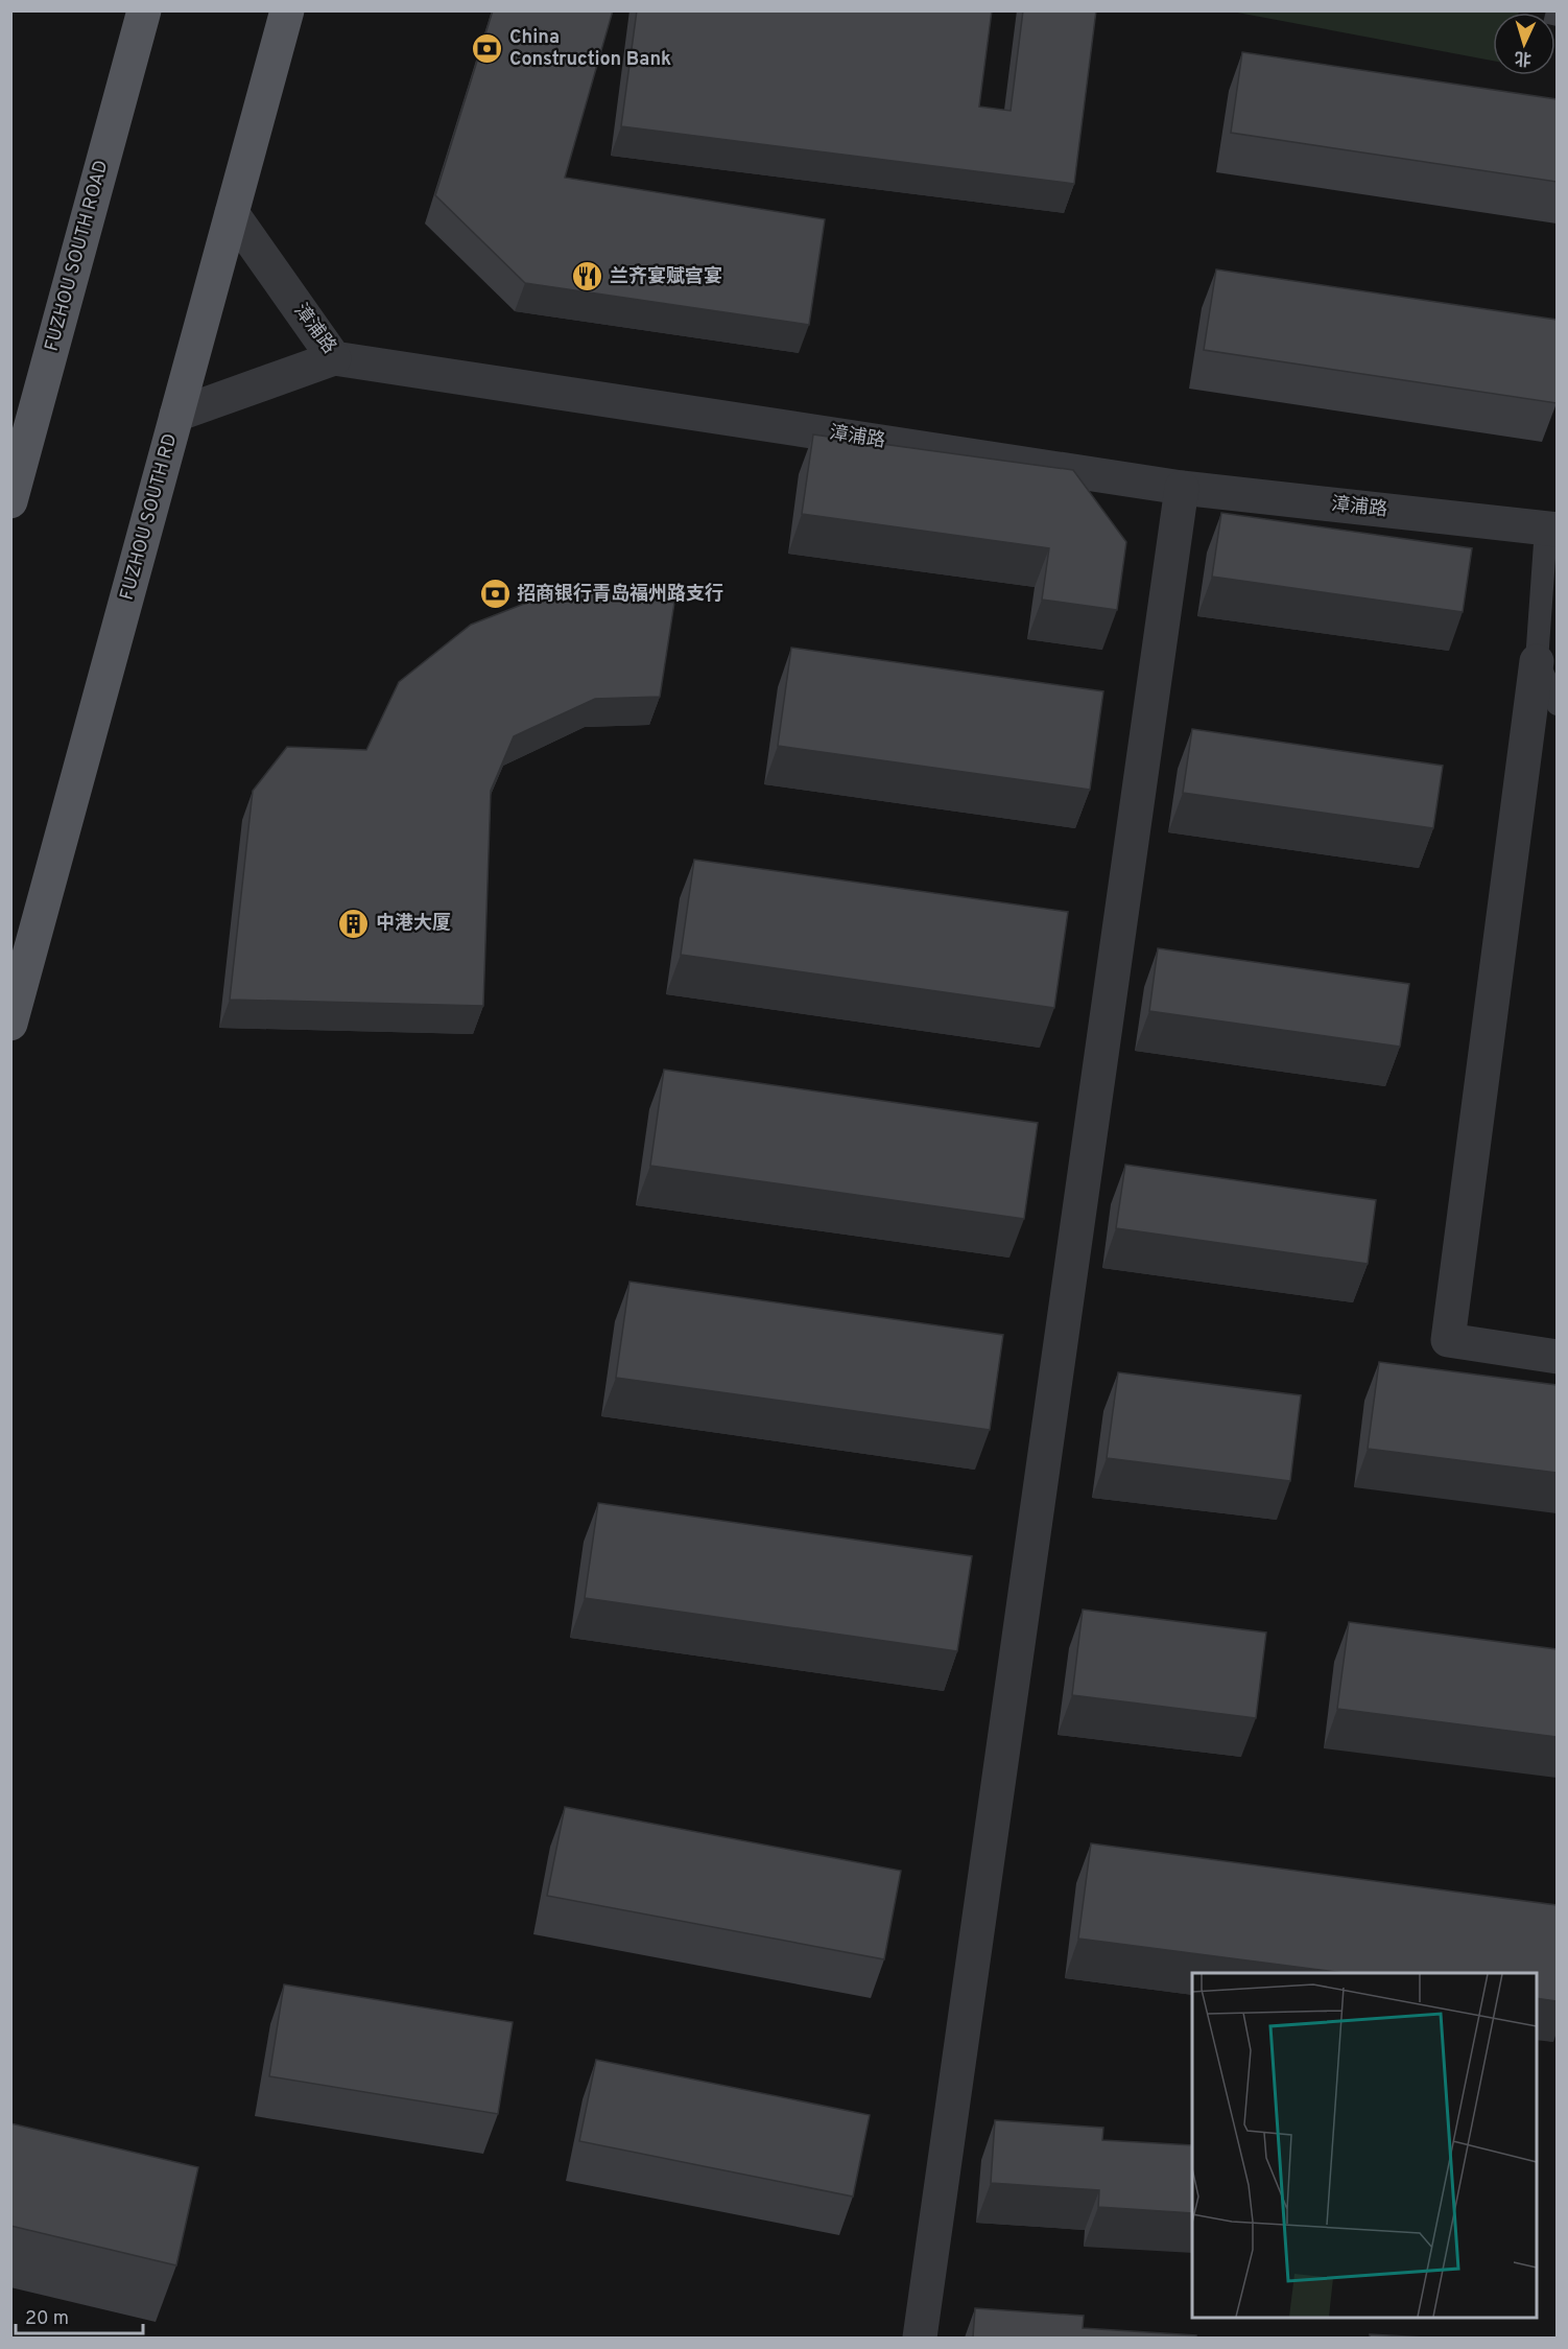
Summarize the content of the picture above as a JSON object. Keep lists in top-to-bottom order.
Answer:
{
  "streets": {
    "main road": ["FUZHOU SOUTH ROAD", "FUZHOU SOUTH RD"],
    "street": ["漳浦路"]
  },
  "crossings": [
    ["漳浦路", "FUZHOU SOUTH RD"]
  ],
  "places": {
    "bank": ["China Construction Bank", "招商银行青岛福州路支行"],
    "restaurant": ["兰齐宴赋·宫宴"],
    "building": ["中港大厦"]
  },
  "scale_bar": "20 m",
  "north": "bottom"
}
